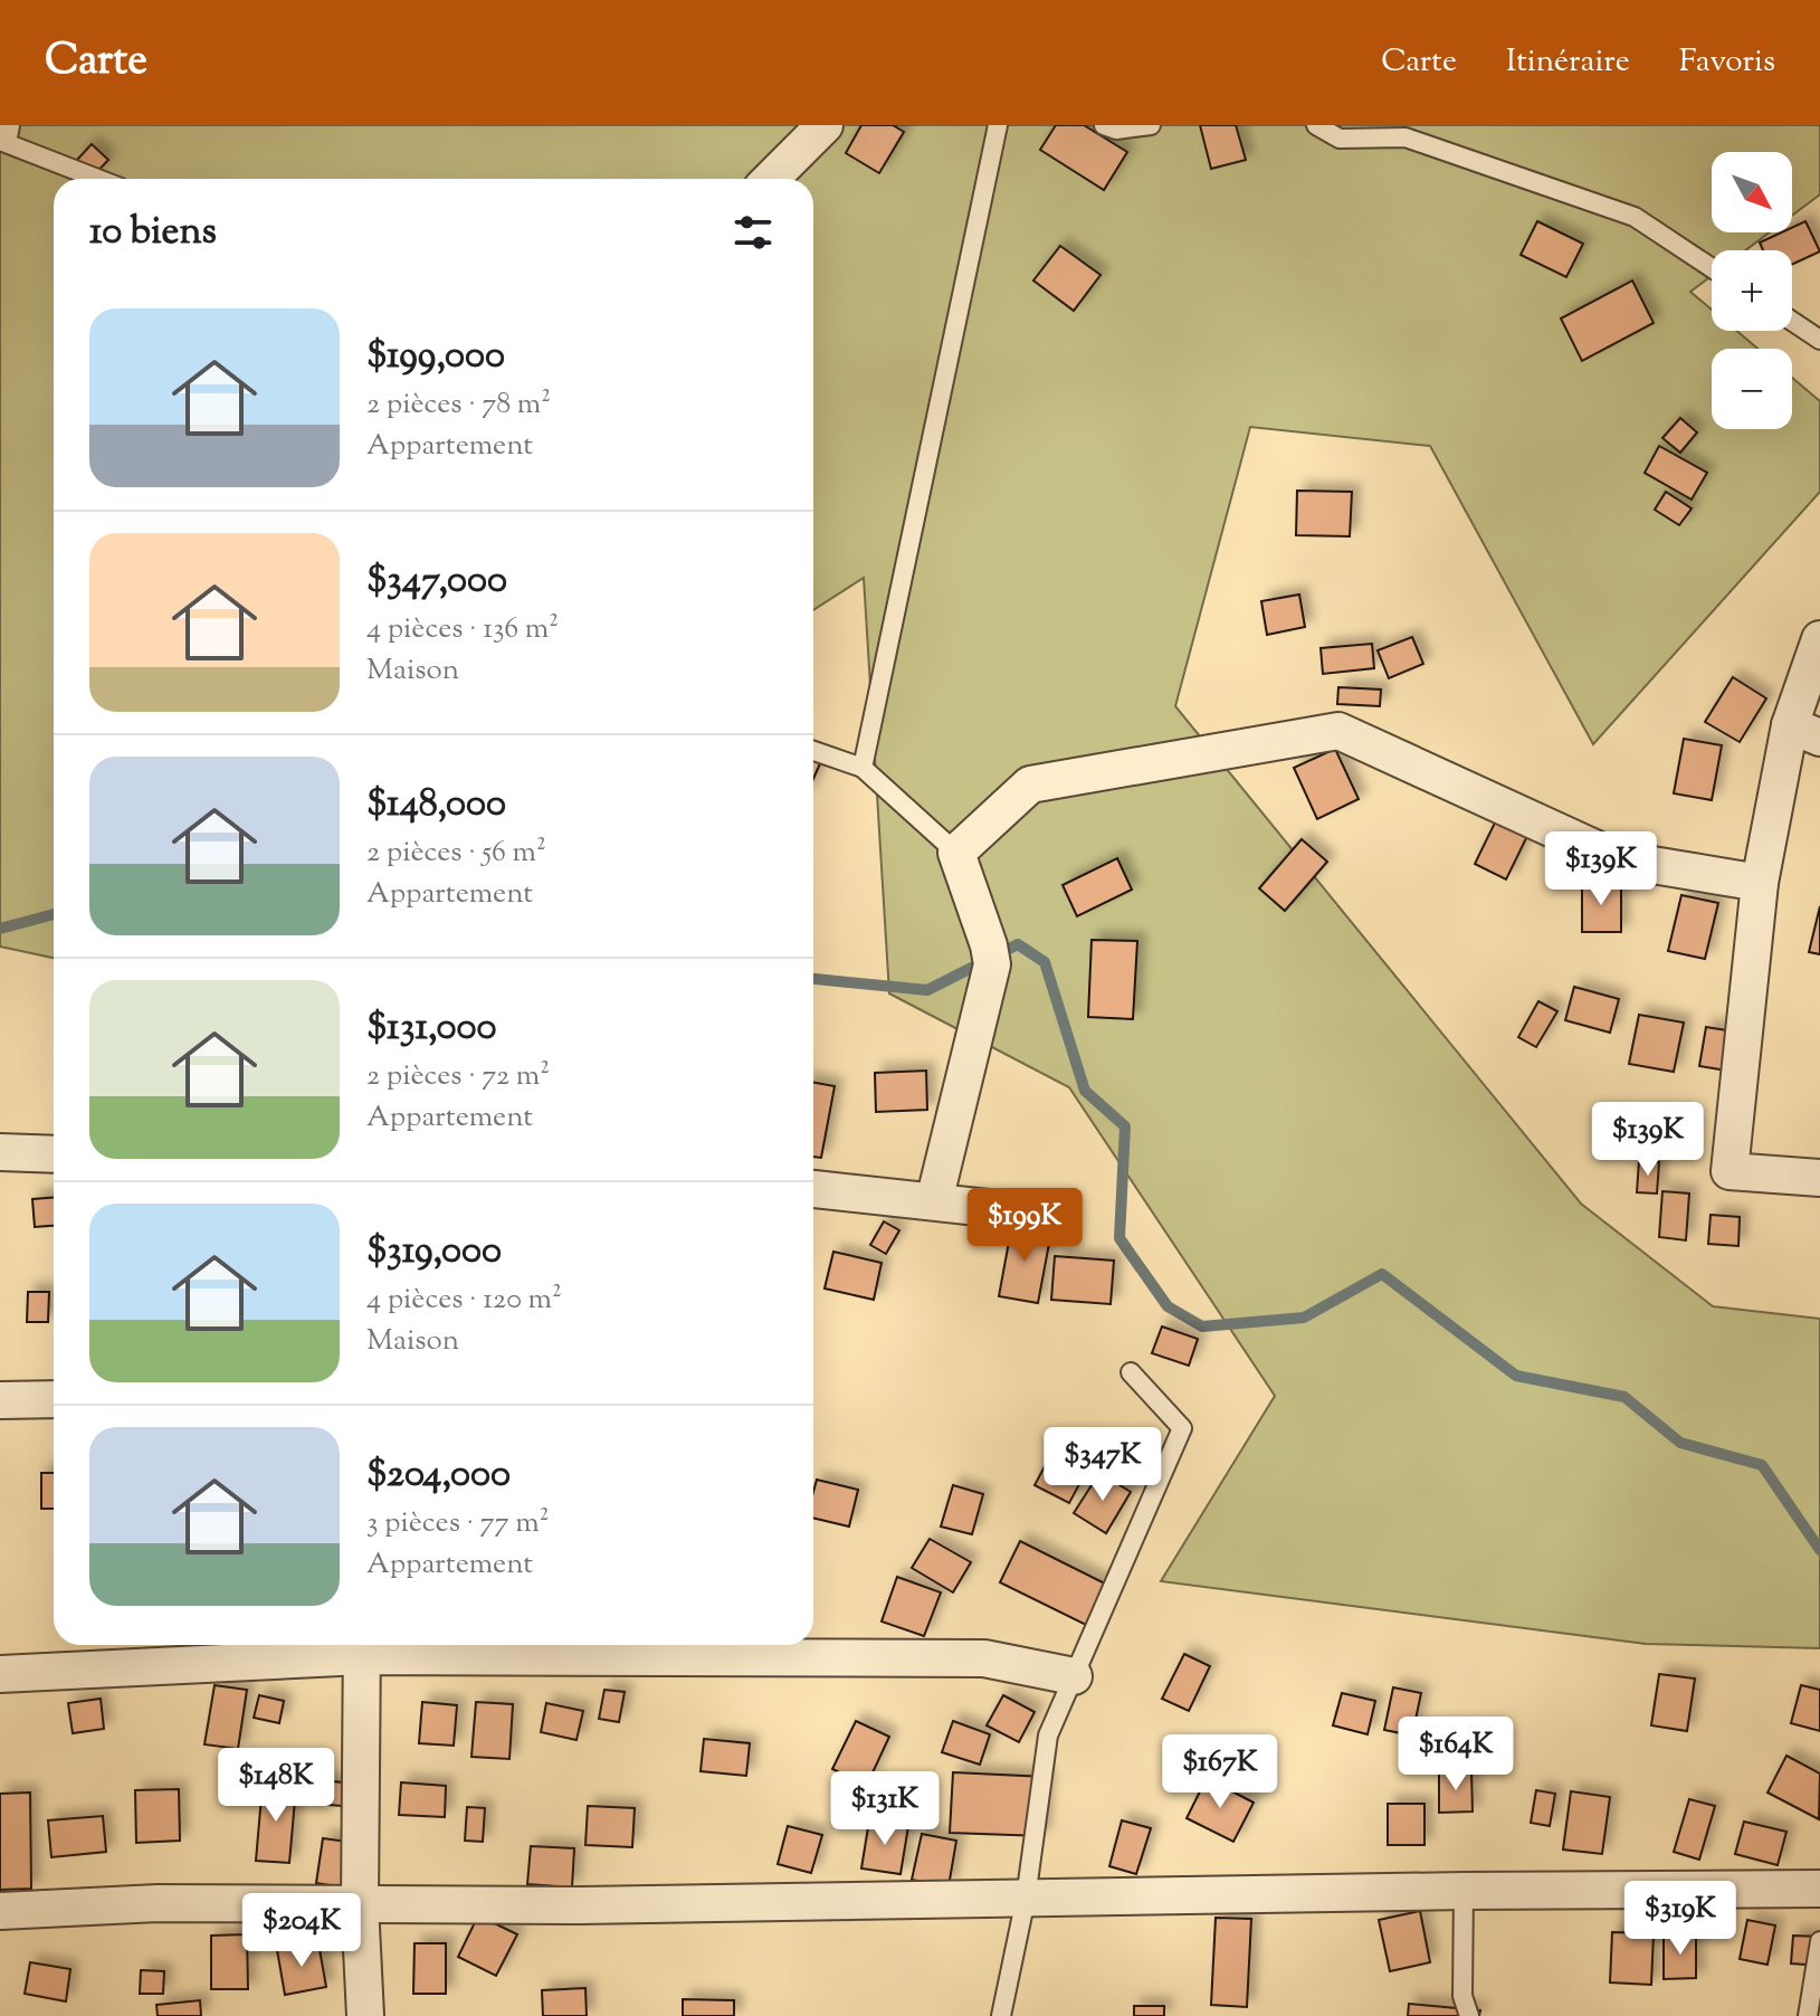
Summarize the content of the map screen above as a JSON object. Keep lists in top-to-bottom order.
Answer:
{
  "north": "bottom right",
  "page": {
    "header": "Carte",
    "nav": ["Carte", "Itinéraire", "Favoris"],
    "map_buttons": ["+", "−"],
    "heading": "10 biens",
    "list": [
      {
        "name": "$199,000",
        "note": "2 pièces · 78 m² · Appartement"
      },
      {
        "name": "$347,000",
        "note": "4 pièces · 136 m² · Maison"
      },
      {
        "name": "$148,000",
        "note": "2 pièces · 56 m² · Appartement"
      },
      {
        "name": "$131,000",
        "note": "2 pièces · 72 m² · Appartement"
      },
      {
        "name": "$319,000",
        "note": "4 pièces · 120 m² · Maison"
      },
      {
        "name": "$204,000",
        "note": "3 pièces · 77 m² · Appartement"
      }
    ],
    "price": [
      "$139K",
      "$139K",
      "$199K",
      "$347K",
      "$164K",
      "$167K",
      "$148K",
      "$131K",
      "$319K",
      "$204K"
    ]
  }
}
